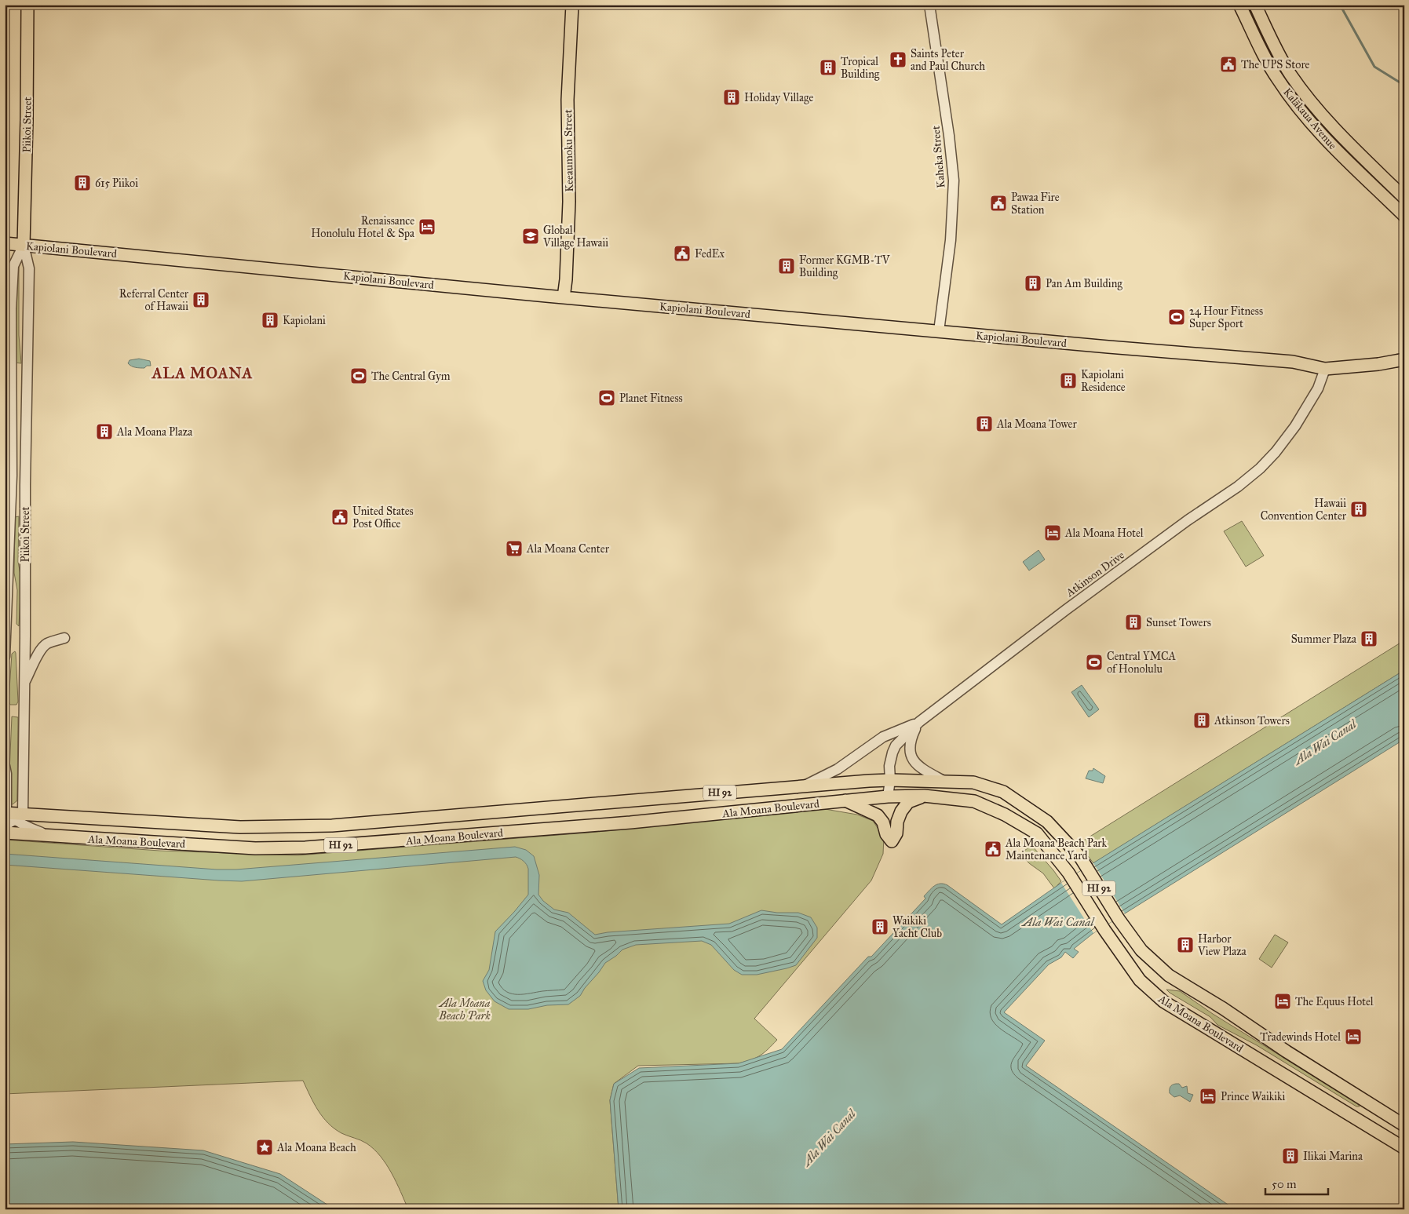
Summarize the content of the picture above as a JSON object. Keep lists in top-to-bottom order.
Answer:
{
  "streets": {
    "main road": [
      "Kalākaua Avenue",
      "Piikoi Street",
      "Keeaumoku Street",
      "Kapiolani Boulevard",
      "HI 92",
      "Ala Moana Boulevard"
    ],
    "street": ["Kaheka Street", "Atkinson Drive"]
  },
  "crossings": [
    ["Piikoi Street", "Kapiolani Boulevard"],
    ["Piikoi Street", "Ala Moana Boulevard"],
    ["Keeaumoku Street", "Kapiolani Boulevard"],
    ["Kaheka Street", "Kapiolani Boulevard"],
    ["Kapiolani Boulevard", "Atkinson Drive"],
    ["Atkinson Drive", "Ala Moana Boulevard"]
  ],
  "districts": ["ALA MOANA"],
  "water": ["Ala Wai Canal"],
  "parks": ["Ala Moana Beach Park"],
  "places": {
    "church": ["Saints Peter and Paul Church"],
    "public building": [
      "The UPS Store",
      "Pawaa Fire Station",
      "FedEx",
      "United States Post Office",
      "Ala Moana Beach Park Maintenance Yard"
    ],
    "building": [
      "Tropical Building",
      "Holiday Village",
      "615 Piikoi",
      "Former KGMB-TV Building",
      "Pan Am Building",
      "Referral Center of Hawaii",
      "Kapiolani",
      "Kapiolani Residence",
      "Ala Moana Tower",
      "Ala Moana Plaza",
      "Hawaii Convention Center",
      "Sunset Towers",
      "Summer Plaza",
      "Atkinson Towers",
      "Waikiki Yacht Club",
      "Harbor View Plaza",
      "Ilikai Marina"
    ],
    "hotel": [
      "Renaissance Honolulu Hotel & Spa",
      "Ala Moana Hotel",
      "The Equus Hotel",
      "Tradewinds Hotel",
      "Prince Waikiki"
    ],
    "school or university": ["Global Village Hawaii"],
    "sports": [
      "24 Hour Fitness Super Sport",
      "The Central Gym",
      "Planet Fitness",
      "Central YMCA of Honolulu"
    ],
    "supermarket": ["Ala Moana Center"],
    "place": ["Ala Moana Beach"]
  },
  "scale_bar": "50 m"
}
